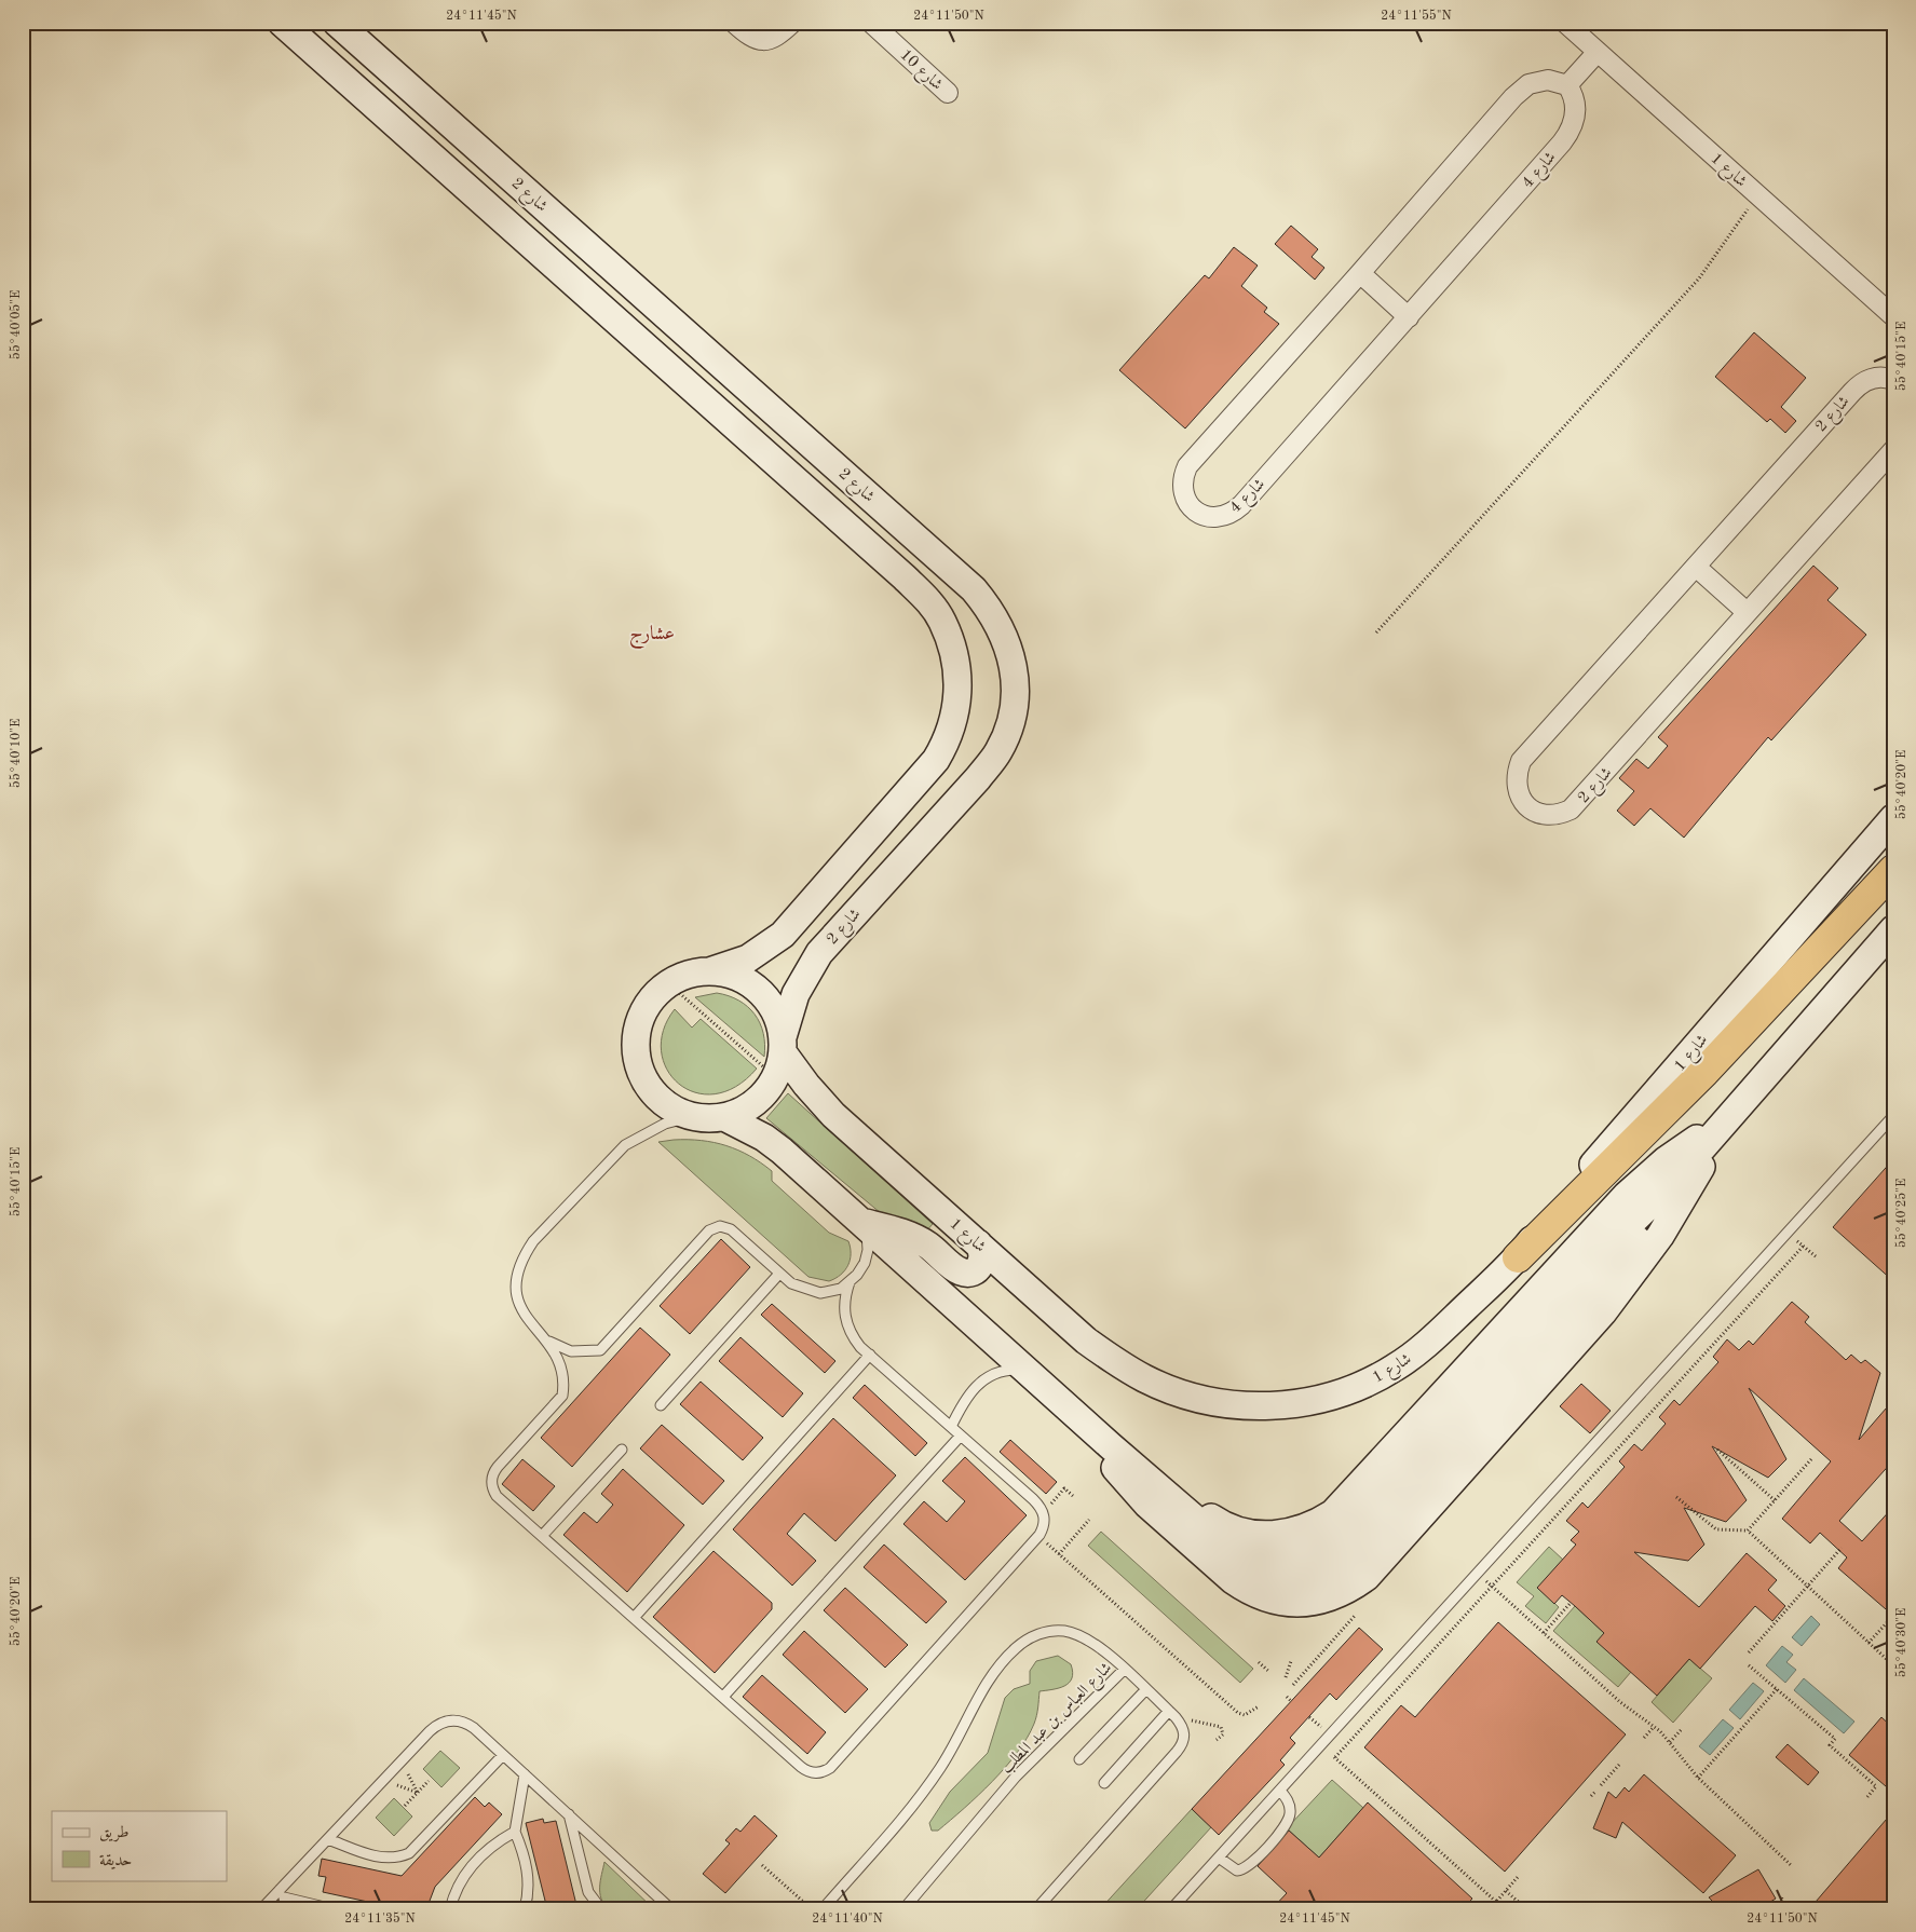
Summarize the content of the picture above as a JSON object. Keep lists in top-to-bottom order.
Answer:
{
  "streets": {
    "street": [
      "شارع 10",
      "شارع 4",
      "شارع 1",
      "شارع 2"
    ],
    "lane": ["شارع العباس بن عبد المطلب"]
  },
  "crossings": [
    ["شارع 1", "شارع 2"]
  ],
  "districts": ["عشارج"],
  "legend": ["طريق", "حديقة"],
  "coordinates": [
    "24°11'45\"N",
    "24°11'50\"N",
    "24°11'55\"N",
    "55°40'05\"E",
    "55°40'15\"E",
    "55°40'10\"E",
    "55°40'20\"E",
    "55°40'25\"E",
    "55°40'30\"E",
    "24°11'35\"N",
    "24°11'40\"N"
  ]
}
